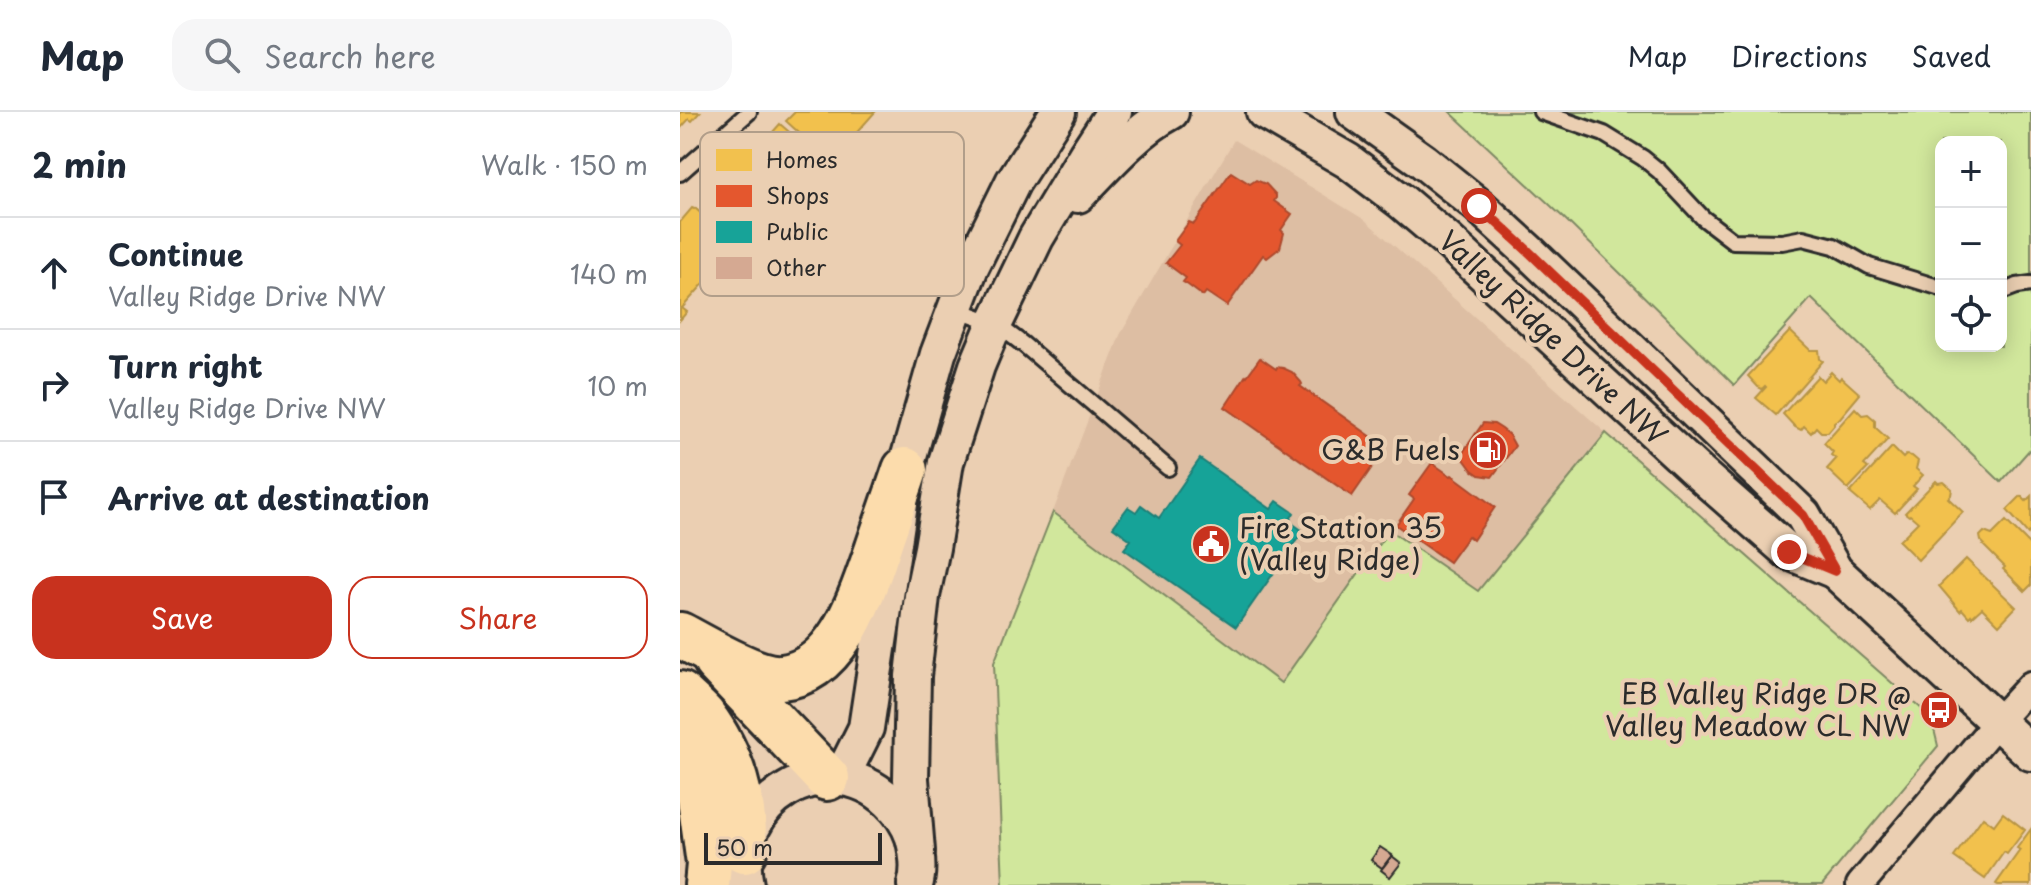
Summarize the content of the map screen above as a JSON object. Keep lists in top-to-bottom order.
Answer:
{
  "streets": {
    "street": ["Valley Ridge Drive NW"]
  },
  "places": {
    "fuel station": ["G&B Fuels"],
    "public building": ["Fire Station 35 (Valley Ridge)"],
    "bus stop": ["EB Valley Ridge DR @ Valley Meadow CL NW"]
  },
  "legend": [
    "Homes",
    "Shops",
    "Public",
    "Other"
  ],
  "scale_bar": "50 m",
  "page": {
    "header": "Map",
    "search": "Search here",
    "nav": ["Map", "Directions", "Saved"],
    "heading": ["2 min", "Walk · 150 m"],
    "map_buttons": ["+", "−"],
    "list": [
      ["Continue", "Valley Ridge Drive NW", "140 m"],
      ["Turn right", "Valley Ridge Drive NW", "10 m"],
      "Arrive at destination"
    ],
    "buttons": ["Save", "Share"],
    "scale": "50 m"
  }
}
